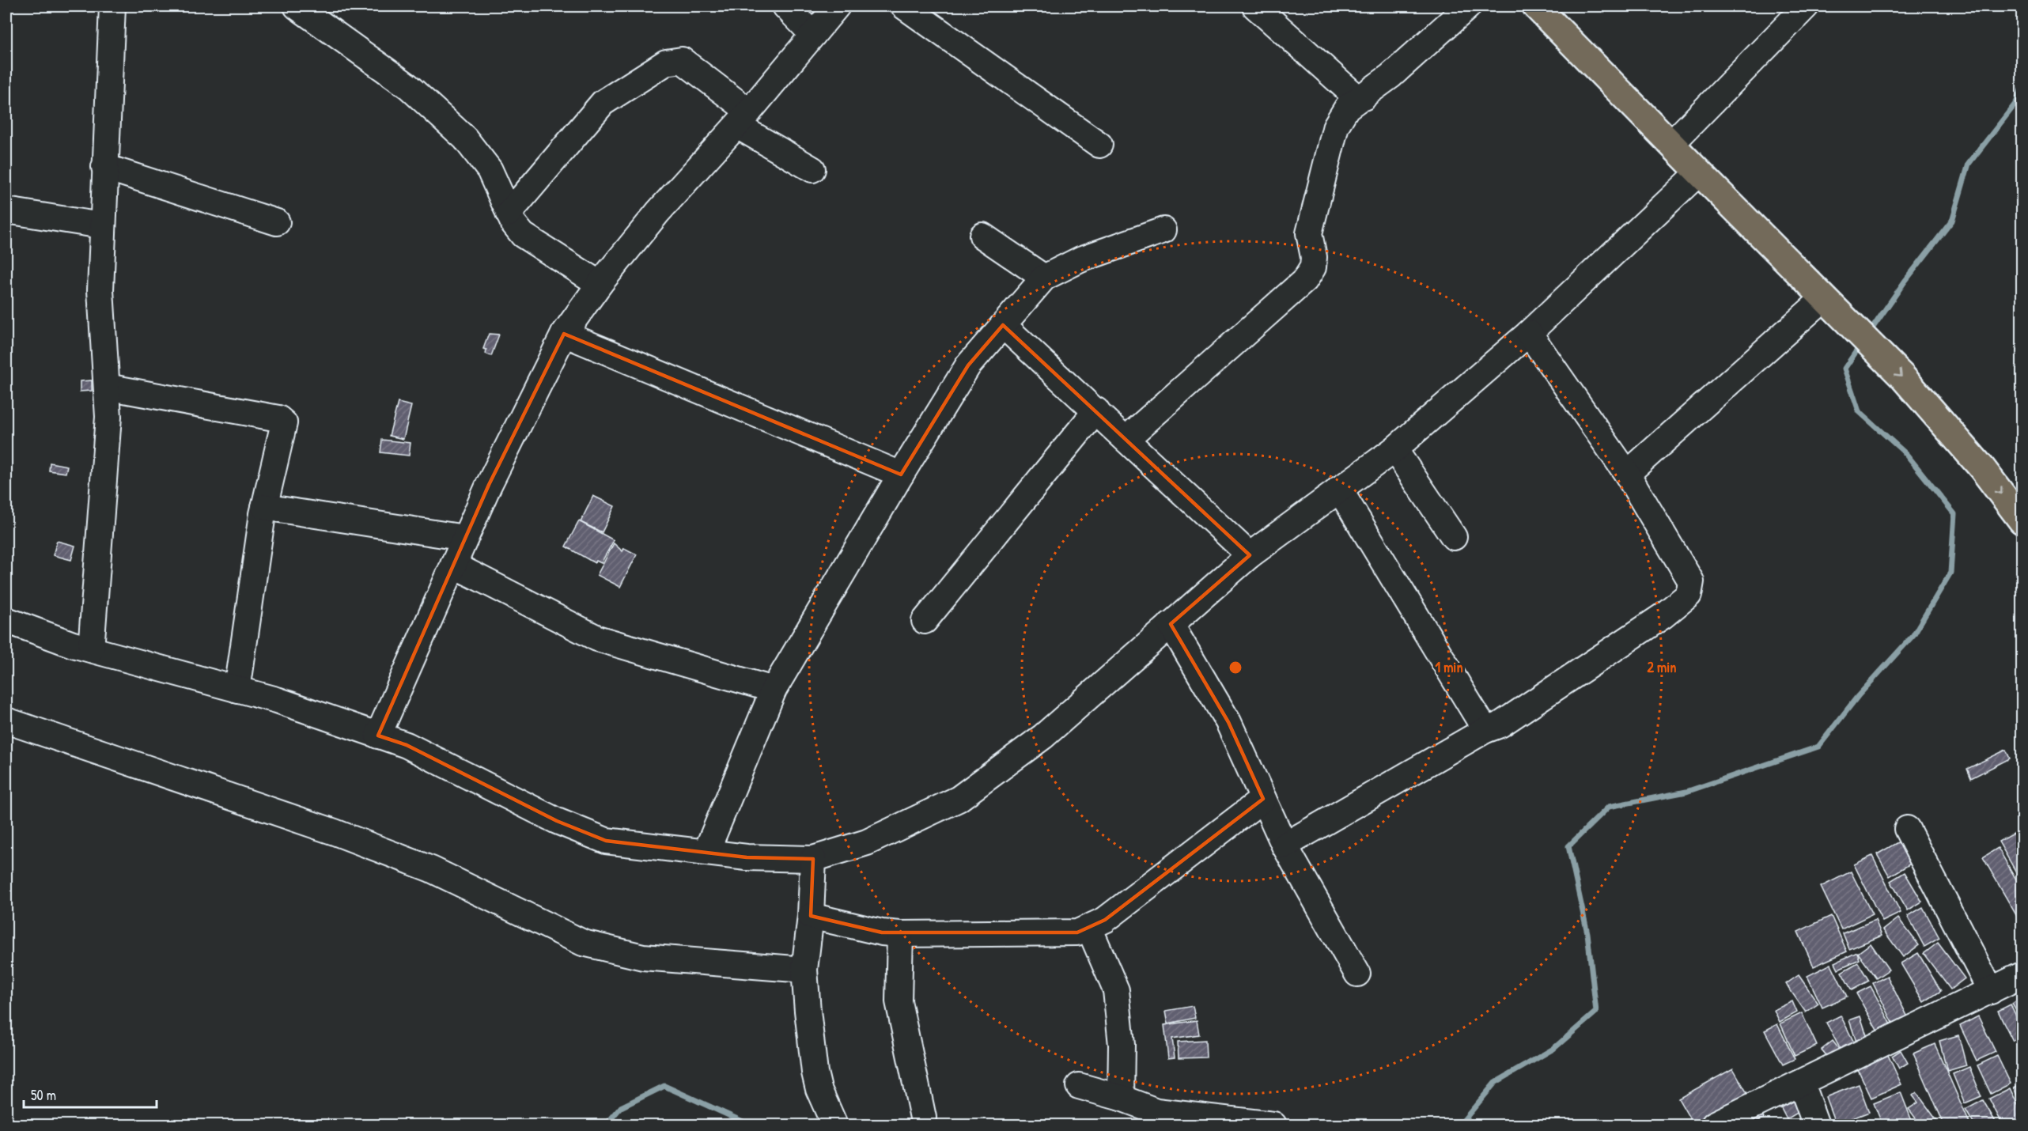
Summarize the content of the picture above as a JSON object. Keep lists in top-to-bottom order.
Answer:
{
  "scale_bar": "50 m",
  "rings": ["1 min", "2 min"]
}
